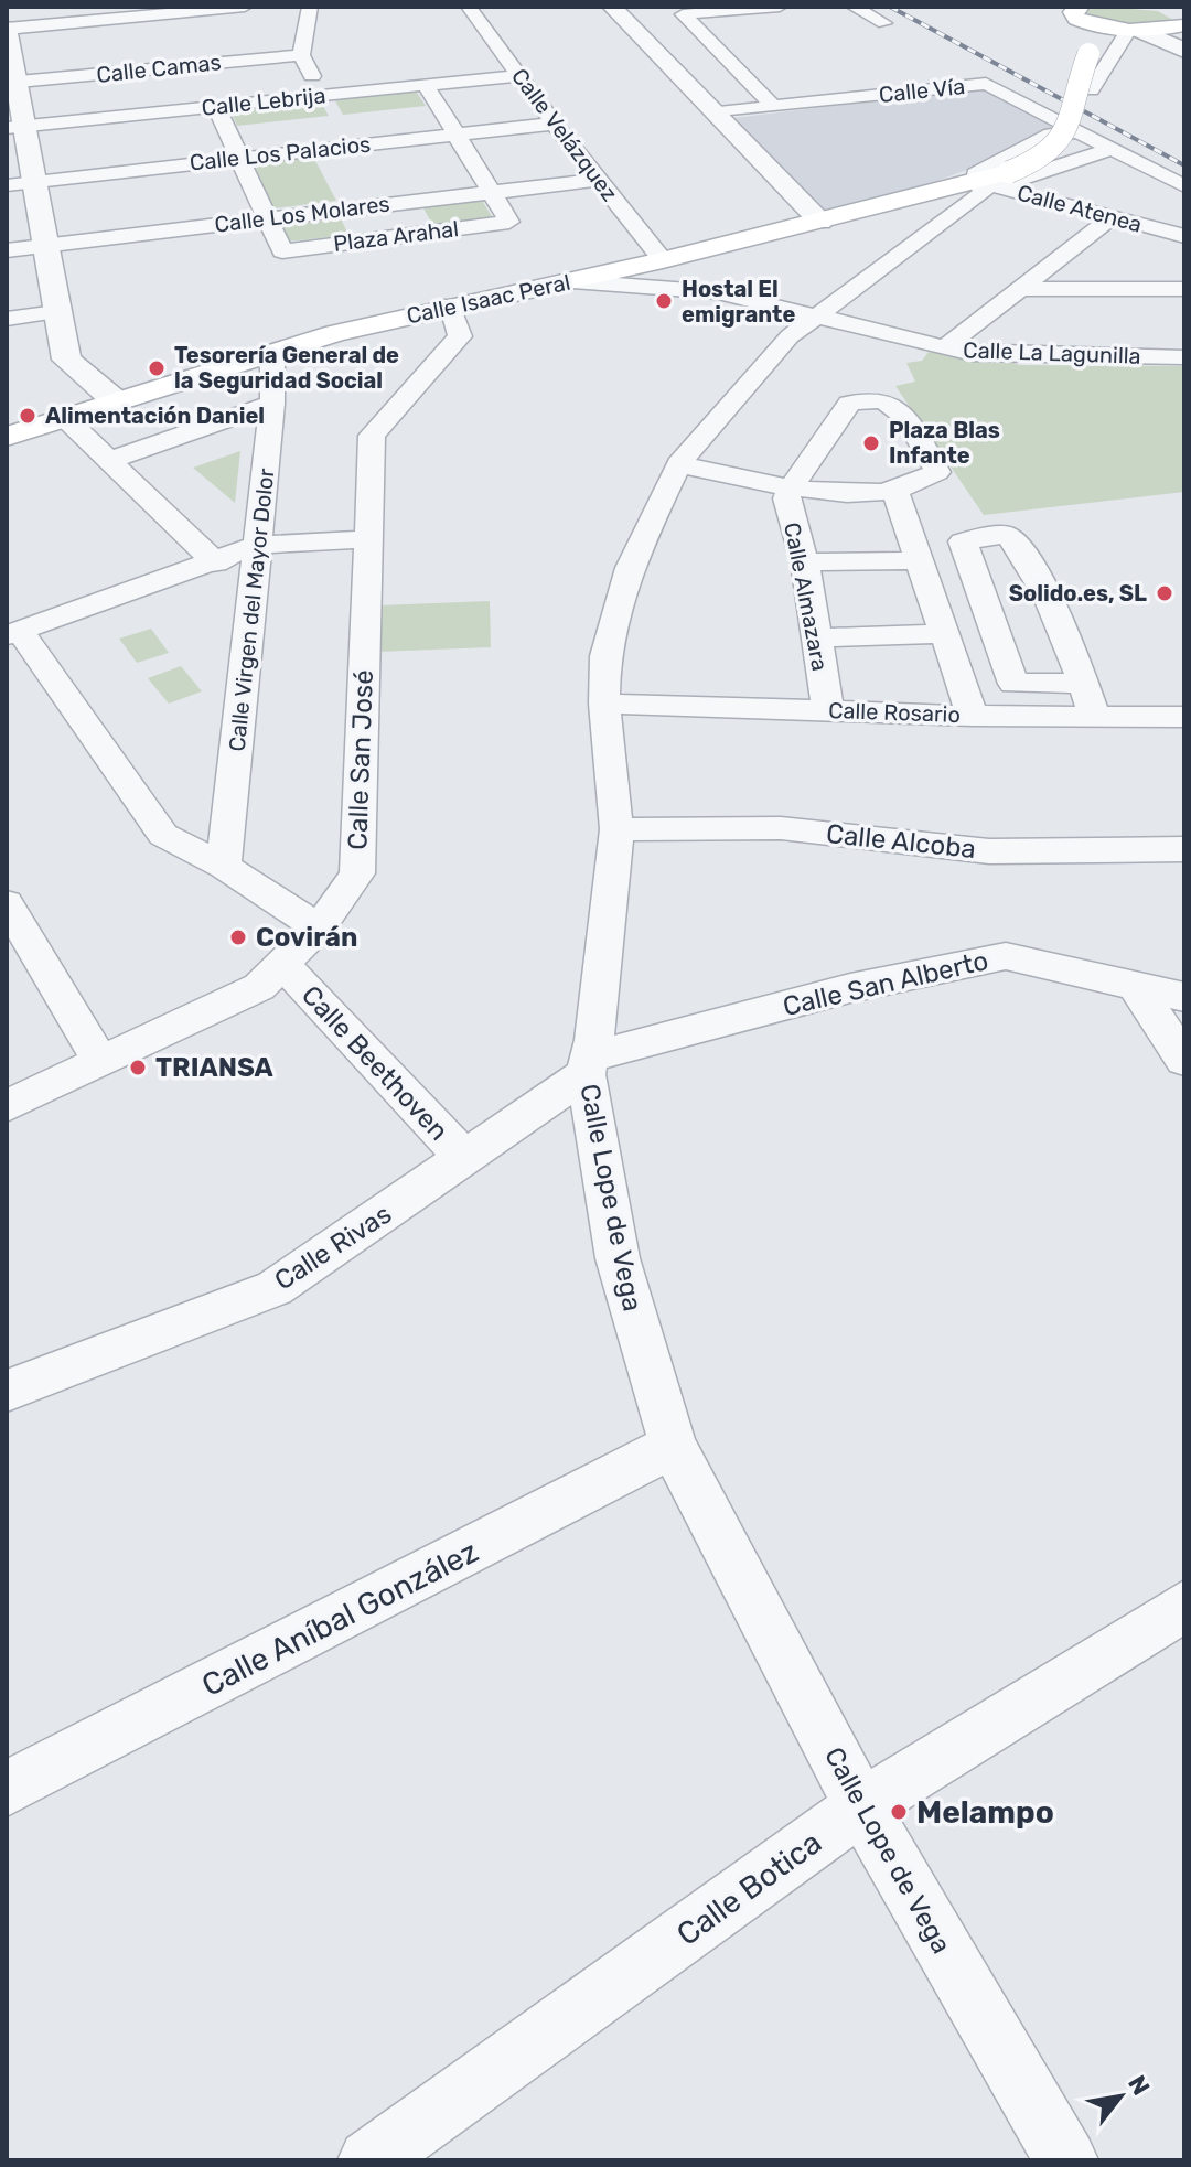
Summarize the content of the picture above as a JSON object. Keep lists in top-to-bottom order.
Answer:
{
  "streets": {
    "main road": ["Calle Isaac Peral"],
    "street": [
      "Calle Camas",
      "Calle Vía",
      "Calle Lebrija",
      "Calle Velázquez",
      "Calle Los Palacios",
      "Calle Atenea",
      "Calle Los Molares",
      "Plaza Arahal",
      "Calle La Lagunilla",
      "Calle Almazara",
      "Calle Virgen del Mayor Dolor",
      "Calle Rosario",
      "Calle San José",
      "Calle Alcoba",
      "Calle San Alberto",
      "Calle Beethoven",
      "Calle Lope de Vega",
      "Calle Rivas",
      "Calle Aníbal González",
      "Calle Botica"
    ]
  },
  "crossings": [
    ["Calle Vía", "Calle Isaac Peral"],
    ["Calle Lebrija", "Calle Velázquez"],
    ["Calle Velázquez", "Calle Los Palacios"],
    ["Calle Velázquez", "Calle Los Molares"],
    ["Calle Velázquez", "Calle Isaac Peral"],
    ["Calle Atenea", "Calle Isaac Peral"],
    ["Calle Atenea", "Calle Lope de Vega"],
    ["Calle Los Molares", "Plaza Arahal"],
    ["Calle Isaac Peral", "Calle La Lagunilla"],
    ["Calle Isaac Peral", "Calle Virgen del Mayor Dolor"],
    ["Calle Isaac Peral", "Calle San José"],
    ["Calle Isaac Peral", "Calle Lope de Vega"],
    ["Calle La Lagunilla", "Calle Lope de Vega"],
    ["Calle Almazara", "Calle Rosario"],
    ["Calle Rosario", "Calle Lope de Vega"],
    ["Calle San José", "Calle Beethoven"],
    ["Calle Alcoba", "Calle Lope de Vega"],
    ["Calle San Alberto", "Calle Lope de Vega"],
    ["Calle San Alberto", "Calle Rivas"],
    ["Calle Beethoven", "Calle Rivas"],
    ["Calle Lope de Vega", "Calle Rivas"],
    ["Calle Lope de Vega", "Calle Aníbal González"],
    ["Calle Lope de Vega", "Calle Botica"]
  ],
  "places": [
    "Hostal El emigrante",
    "Tesorería General de la Seguridad Social",
    "Alimentación Daniel",
    "Plaza Blas Infante",
    "Solido.es, SL",
    "Covirán",
    "TRIANSA",
    "Melampo"
  ],
  "north": "top right"
}
